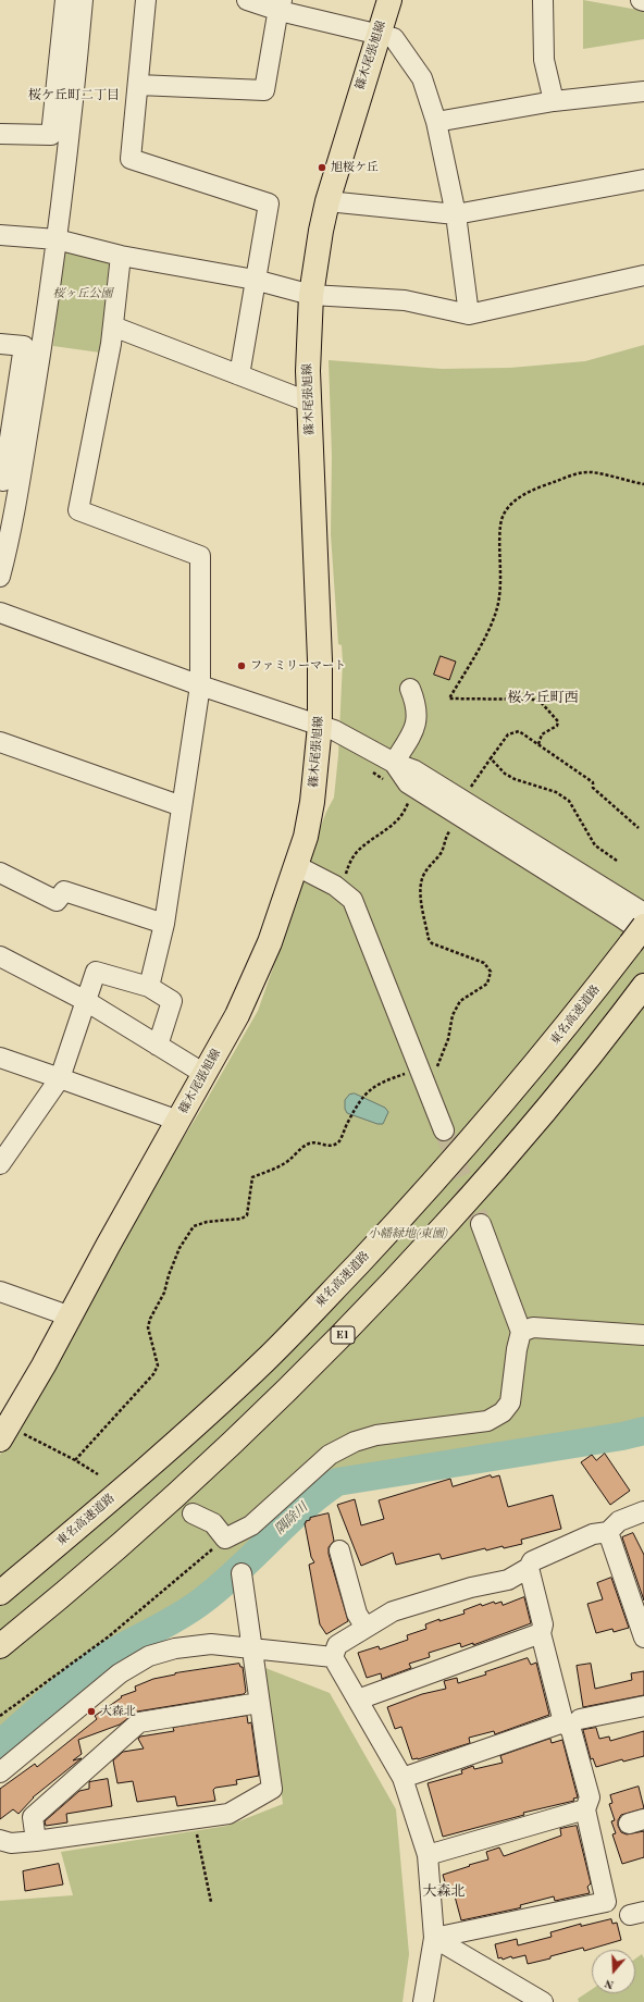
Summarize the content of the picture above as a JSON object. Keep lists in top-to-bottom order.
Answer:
{
  "streets": {
    "main road": ["篠木尾張旭線", "東名高速道路", "E1"]
  },
  "districts": ["桜ケ丘町二丁目", "桜ケ丘町西", "大森北"],
  "water": ["隅除川"],
  "parks": ["桜ヶ丘公園", "小幡緑地(東園)"],
  "places": ["旭桜ケ丘", "ファミリーマート", "大森北"],
  "north": "bottom"
}
